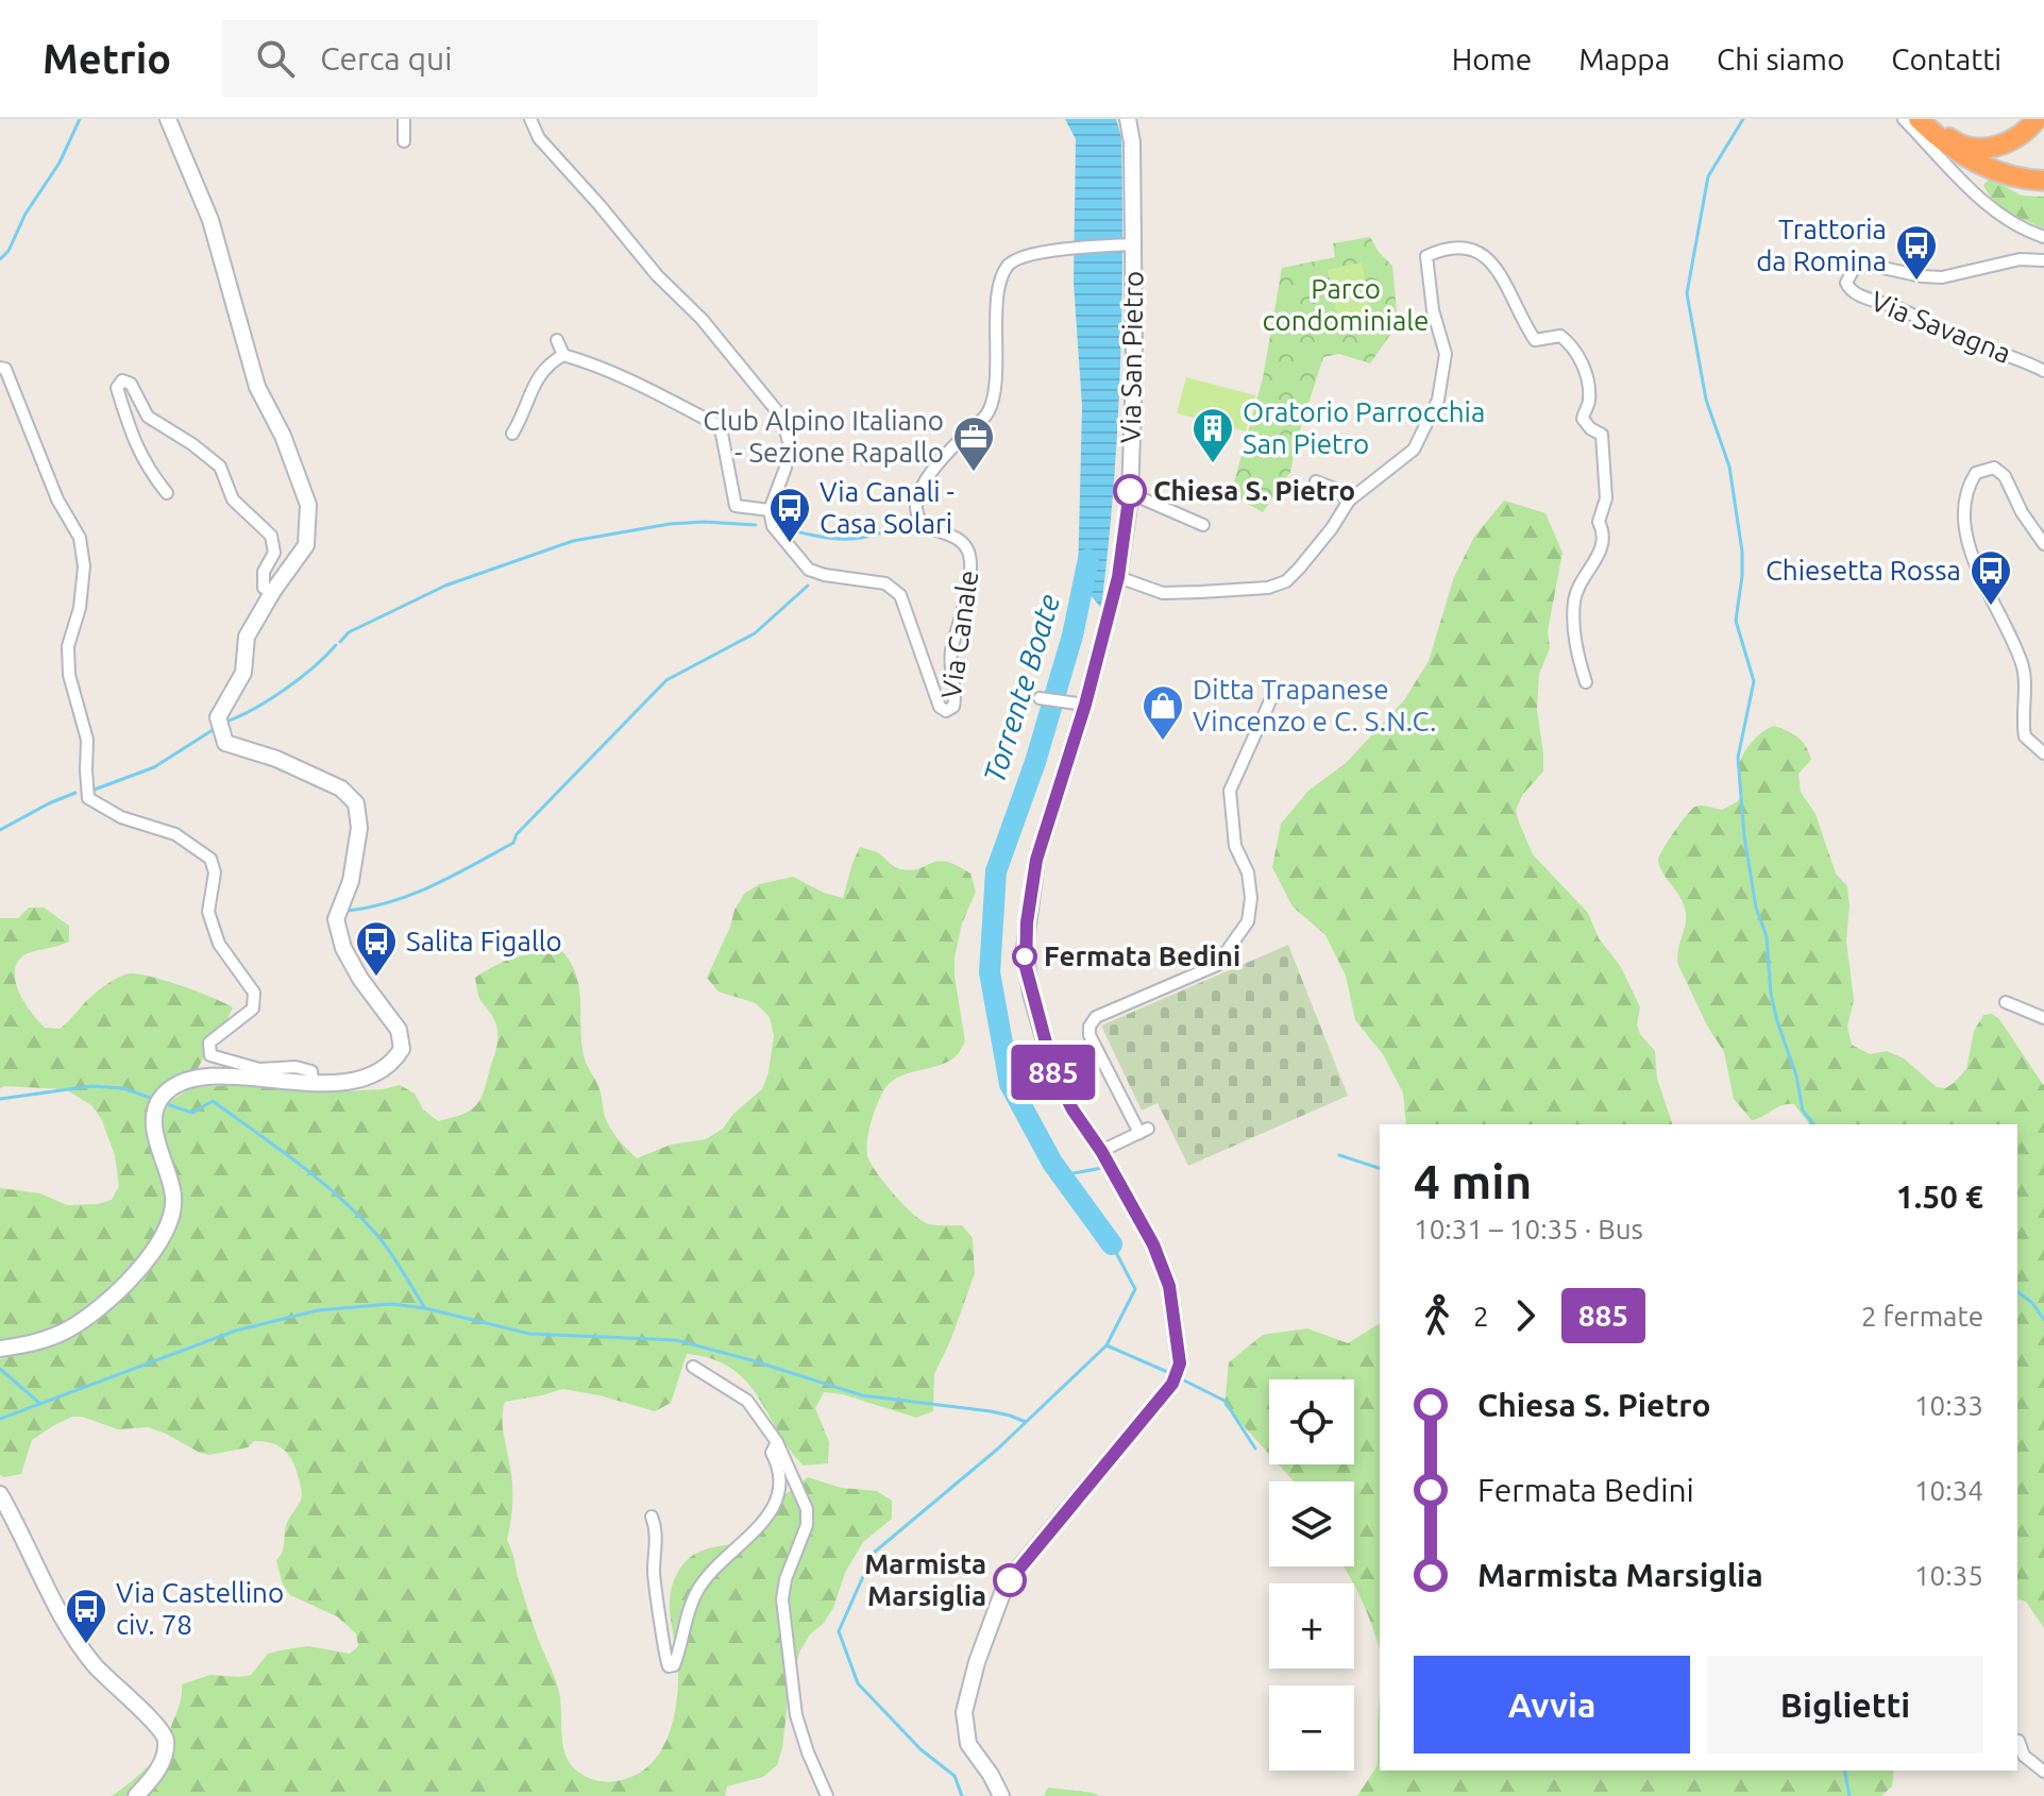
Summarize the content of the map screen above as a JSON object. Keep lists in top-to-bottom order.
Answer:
{
  "streets": {
    "street": ["Via Savagna", "Via San Pietro", "Via Canale"]
  },
  "crossings": [
    ["Via San Pietro", "Via Canale"]
  ],
  "water": ["Torrente Boate"],
  "parks": ["Parco condominiale"],
  "places": {
    "bus stop": [
      "Trattoria da Romina",
      "Via Canali - Casa Solari",
      "Chiesetta Rossa",
      "Salita Figallo",
      "Via Castellino civ. 78"
    ],
    "building": ["Oratorio Parrocchia San Pietro"],
    "office": ["Club Alpino Italiano - Sezione Rapallo"],
    "other": ["Chiesa S. Pietro", "Fermata Bedini", "Marmista Marsiglia"],
    "shop": ["Ditta Trapanese Vincenzo e C. S.N.C."]
  },
  "lines": ["bus line 885"],
  "page": {
    "header": "Metrio",
    "search": "Cerca qui",
    "nav": [
      "Home",
      "Mappa",
      "Chi siamo",
      "Contatti"
    ],
    "on_map": "885",
    "heading": ["4 min", "10:31 – 10:35 · Bus", "1.50 €"],
    "legs": ["2", "885", "2 fermate"],
    "list": [
      {
        "name": "Chiesa S. Pietro",
        "value": "10:33"
      },
      {
        "name": "Fermata Bedini",
        "value": "10:34"
      },
      {
        "name": "Marmista Marsiglia",
        "value": "10:35"
      }
    ],
    "map_buttons": ["+", "−"],
    "buttons": ["Avvia", "Biglietti"]
  }
}
